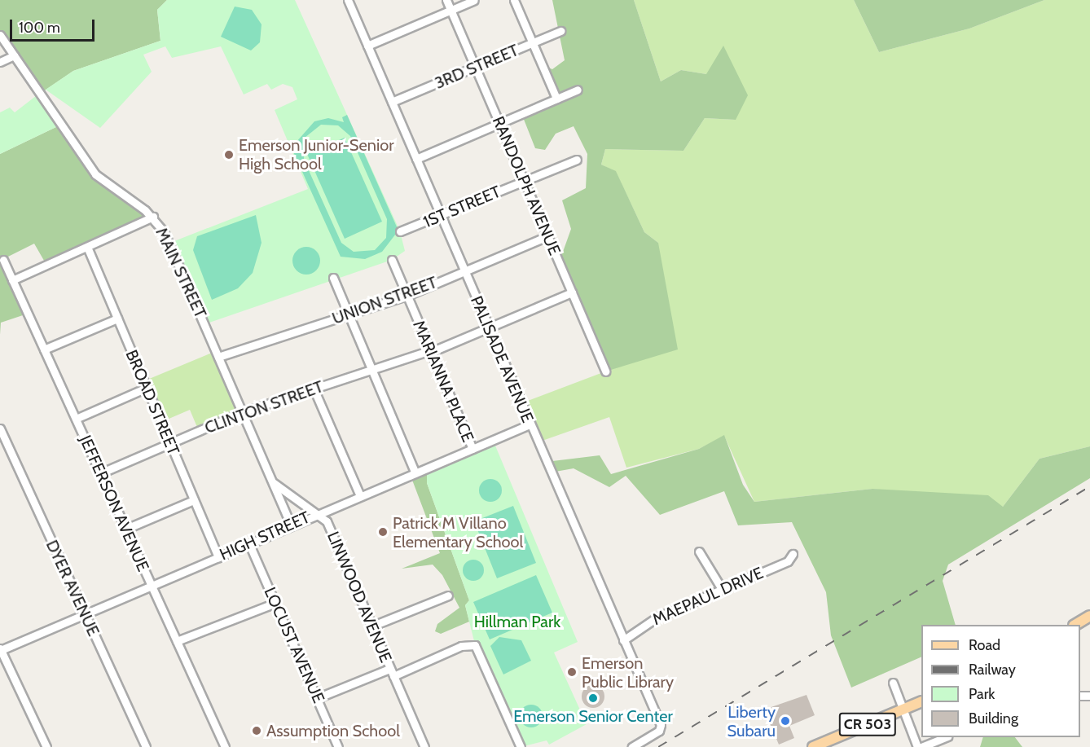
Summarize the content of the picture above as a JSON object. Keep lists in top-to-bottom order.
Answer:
{
  "streets": {
    "main road": ["CR 503"],
    "street": [
      "3RD STREET",
      "RANDOLPH AVENUE",
      "1ST STREET",
      "MAIN STREET",
      "UNION STREET",
      "PALISADE AVENUE",
      "MARIANNA PLACE",
      "BROAD STREET",
      "CLINTON STREET",
      "JEFFERSON AVENUE",
      "HIGH STREET",
      "DYER AVENUE",
      "MAEPAUL DRIVE",
      "LINWOOD AVENUE",
      "LOCUST AVENUE"
    ]
  },
  "crossings": [
    ["3RD STREET", "RANDOLPH AVENUE"],
    ["3RD STREET", "PALISADE AVENUE"],
    ["RANDOLPH AVENUE", "1ST STREET"],
    ["RANDOLPH AVENUE", "UNION STREET"],
    ["RANDOLPH AVENUE", "CLINTON STREET"],
    ["1ST STREET", "PALISADE AVENUE"],
    ["MAIN STREET", "UNION STREET"],
    ["MAIN STREET", "CLINTON STREET"],
    ["MAIN STREET", "HIGH STREET"],
    ["MAIN STREET", "LINWOOD AVENUE"],
    ["UNION STREET", "PALISADE AVENUE"],
    ["UNION STREET", "MARIANNA PLACE"],
    ["PALISADE AVENUE", "CLINTON STREET"],
    ["PALISADE AVENUE", "HIGH STREET"],
    ["PALISADE AVENUE", "MAEPAUL DRIVE"],
    ["MARIANNA PLACE", "CLINTON STREET"],
    ["MARIANNA PLACE", "HIGH STREET"],
    ["BROAD STREET", "CLINTON STREET"],
    ["BROAD STREET", "HIGH STREET"],
    ["CLINTON STREET", "JEFFERSON AVENUE"],
    ["JEFFERSON AVENUE", "HIGH STREET"],
    ["HIGH STREET", "DYER AVENUE"],
    ["HIGH STREET", "LINWOOD AVENUE"],
    ["HIGH STREET", "LOCUST AVENUE"]
  ],
  "parks": ["Hillman Park"],
  "places": [
    "Emerson Junior-Senior High School",
    "Patrick M Villano Elementary School",
    "Emerson Public Library",
    "Emerson Senior Center",
    "Liberty Subaru",
    "Assumption School"
  ],
  "legend": [
    "Road",
    "Railway",
    "Park",
    "Building"
  ],
  "scale_bar": "100 m"
}
